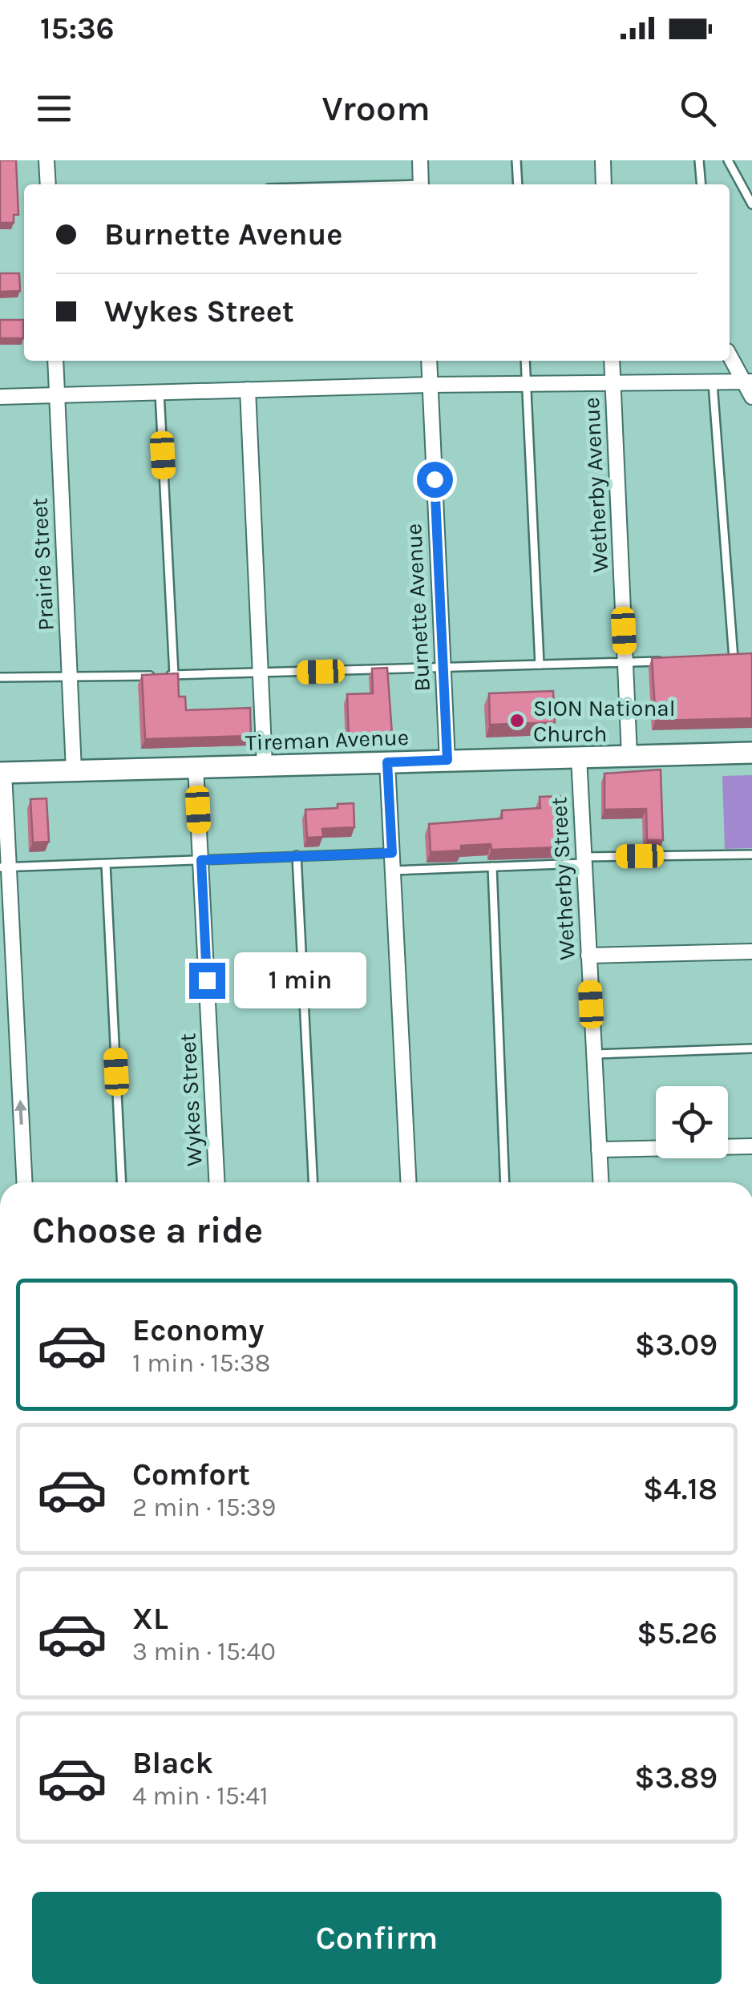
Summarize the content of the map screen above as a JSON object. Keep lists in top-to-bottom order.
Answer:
{
  "streets": {
    "street": [
      "Wetherby Avenue",
      "Prairie Street",
      "Burnette Avenue",
      "Tireman Avenue",
      "Wetherby Street",
      "Wykes Street"
    ]
  },
  "crossings": [
    ["Wetherby Avenue", "Tireman Avenue"],
    ["Prairie Street", "Tireman Avenue"],
    ["Burnette Avenue", "Tireman Avenue"],
    ["Tireman Avenue", "Wetherby Street"],
    ["Tireman Avenue", "Wykes Street"]
  ],
  "places": ["SION National Church"],
  "page": {
    "status": "15:36",
    "header": "Vroom",
    "banner": ["Burnette Avenue", "Wykes Street"],
    "bubble": "1 min",
    "heading": "Choose a ride",
    "list": [
      {
        "name": "Economy",
        "note": "1 min · 15:38",
        "value": "$3.09"
      },
      {
        "name": "Comfort",
        "note": "2 min · 15:39",
        "value": "$4.18"
      },
      {
        "name": "XL",
        "note": "3 min · 15:40",
        "value": "$5.26"
      },
      {
        "name": "Black",
        "note": "4 min · 15:41",
        "value": "$3.89"
      }
    ],
    "buttons": "Confirm"
  }
}
